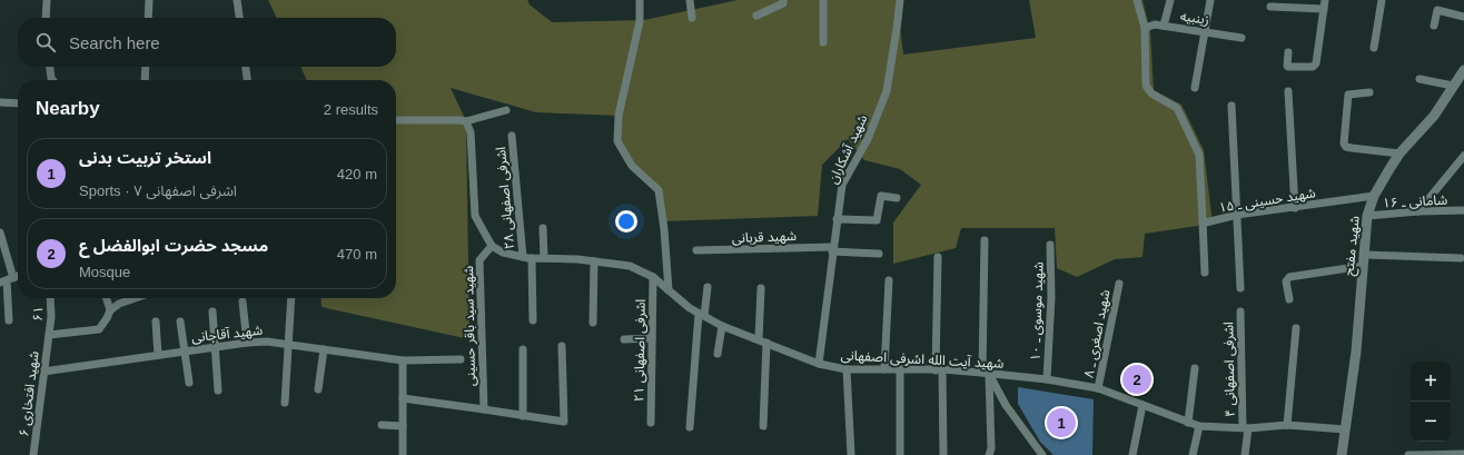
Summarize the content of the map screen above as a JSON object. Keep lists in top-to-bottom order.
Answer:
{
  "streets": {
    "street": [
      "زینبیه",
      "شهید آشکاران",
      "اشرفی اصفهانی ۲۸",
      "شهید حسینی ـ ۱۵",
      "شامانی ـ ۱۶",
      "شهید قربانی",
      "شهید مفتح",
      "شهید موسوی ـ ۱۰",
      "۶۱",
      "شهید سید باقر حسینی",
      "شهید آقاجانی",
      "شهید اصغری ـ ۸",
      "اشرفی اصفهانی ۲۱",
      "شهید آیت الله اشرفی اصفهانی",
      "اشرفی اصفهانی ۴",
      "شهید افتخاری ۶"
    ]
  },
  "crossings": [
    ["زینبیه", "شهید حسینی ـ ۱۵"],
    ["شهید آشکاران", "شهید قربانی"],
    ["شهید آشکاران", "شهید آیت الله اشرفی اصفهانی"],
    ["اشرفی اصفهانی ۲۸", "شهید آیت الله اشرفی اصفهانی"],
    ["شهید حسینی ـ ۱۵", "شهید مفتح"],
    ["شامانی ـ ۱۶", "شهید مفتح"],
    ["شهید مفتح", "شهید آیت الله اشرفی اصفهانی"],
    ["شهید موسوی ـ ۱۰", "شهید آیت الله اشرفی اصفهانی"],
    ["۶۱", "شهید افتخاری ۶"],
    ["شهید سید باقر حسینی", "شهید آیت الله اشرفی اصفهانی"],
    ["شهید آقاجانی", "شهید افتخاری ۶"],
    ["شهید اصغری ـ ۸", "شهید آیت الله اشرفی اصفهانی"],
    ["اشرفی اصفهانی ۲۱", "شهید آیت الله اشرفی اصفهانی"],
    ["شهید آیت الله اشرفی اصفهانی", "اشرفی اصفهانی ۴"]
  ],
  "page": {
    "search": "Search here",
    "heading": ["Nearby", "2 results"],
    "list": [
      {
        "mark": "1",
        "name": "استخر تربیت بدنی",
        "note": "Sports · اشرفی اصفهانی ۷",
        "value": "420 m"
      },
      {
        "mark": "2",
        "name": "مسجد حضرت ابوالفضل ع",
        "note": "Mosque",
        "value": "470 m"
      }
    ],
    "map_buttons": ["+", "−"],
    "pins": ["2", "1"]
  }
}
